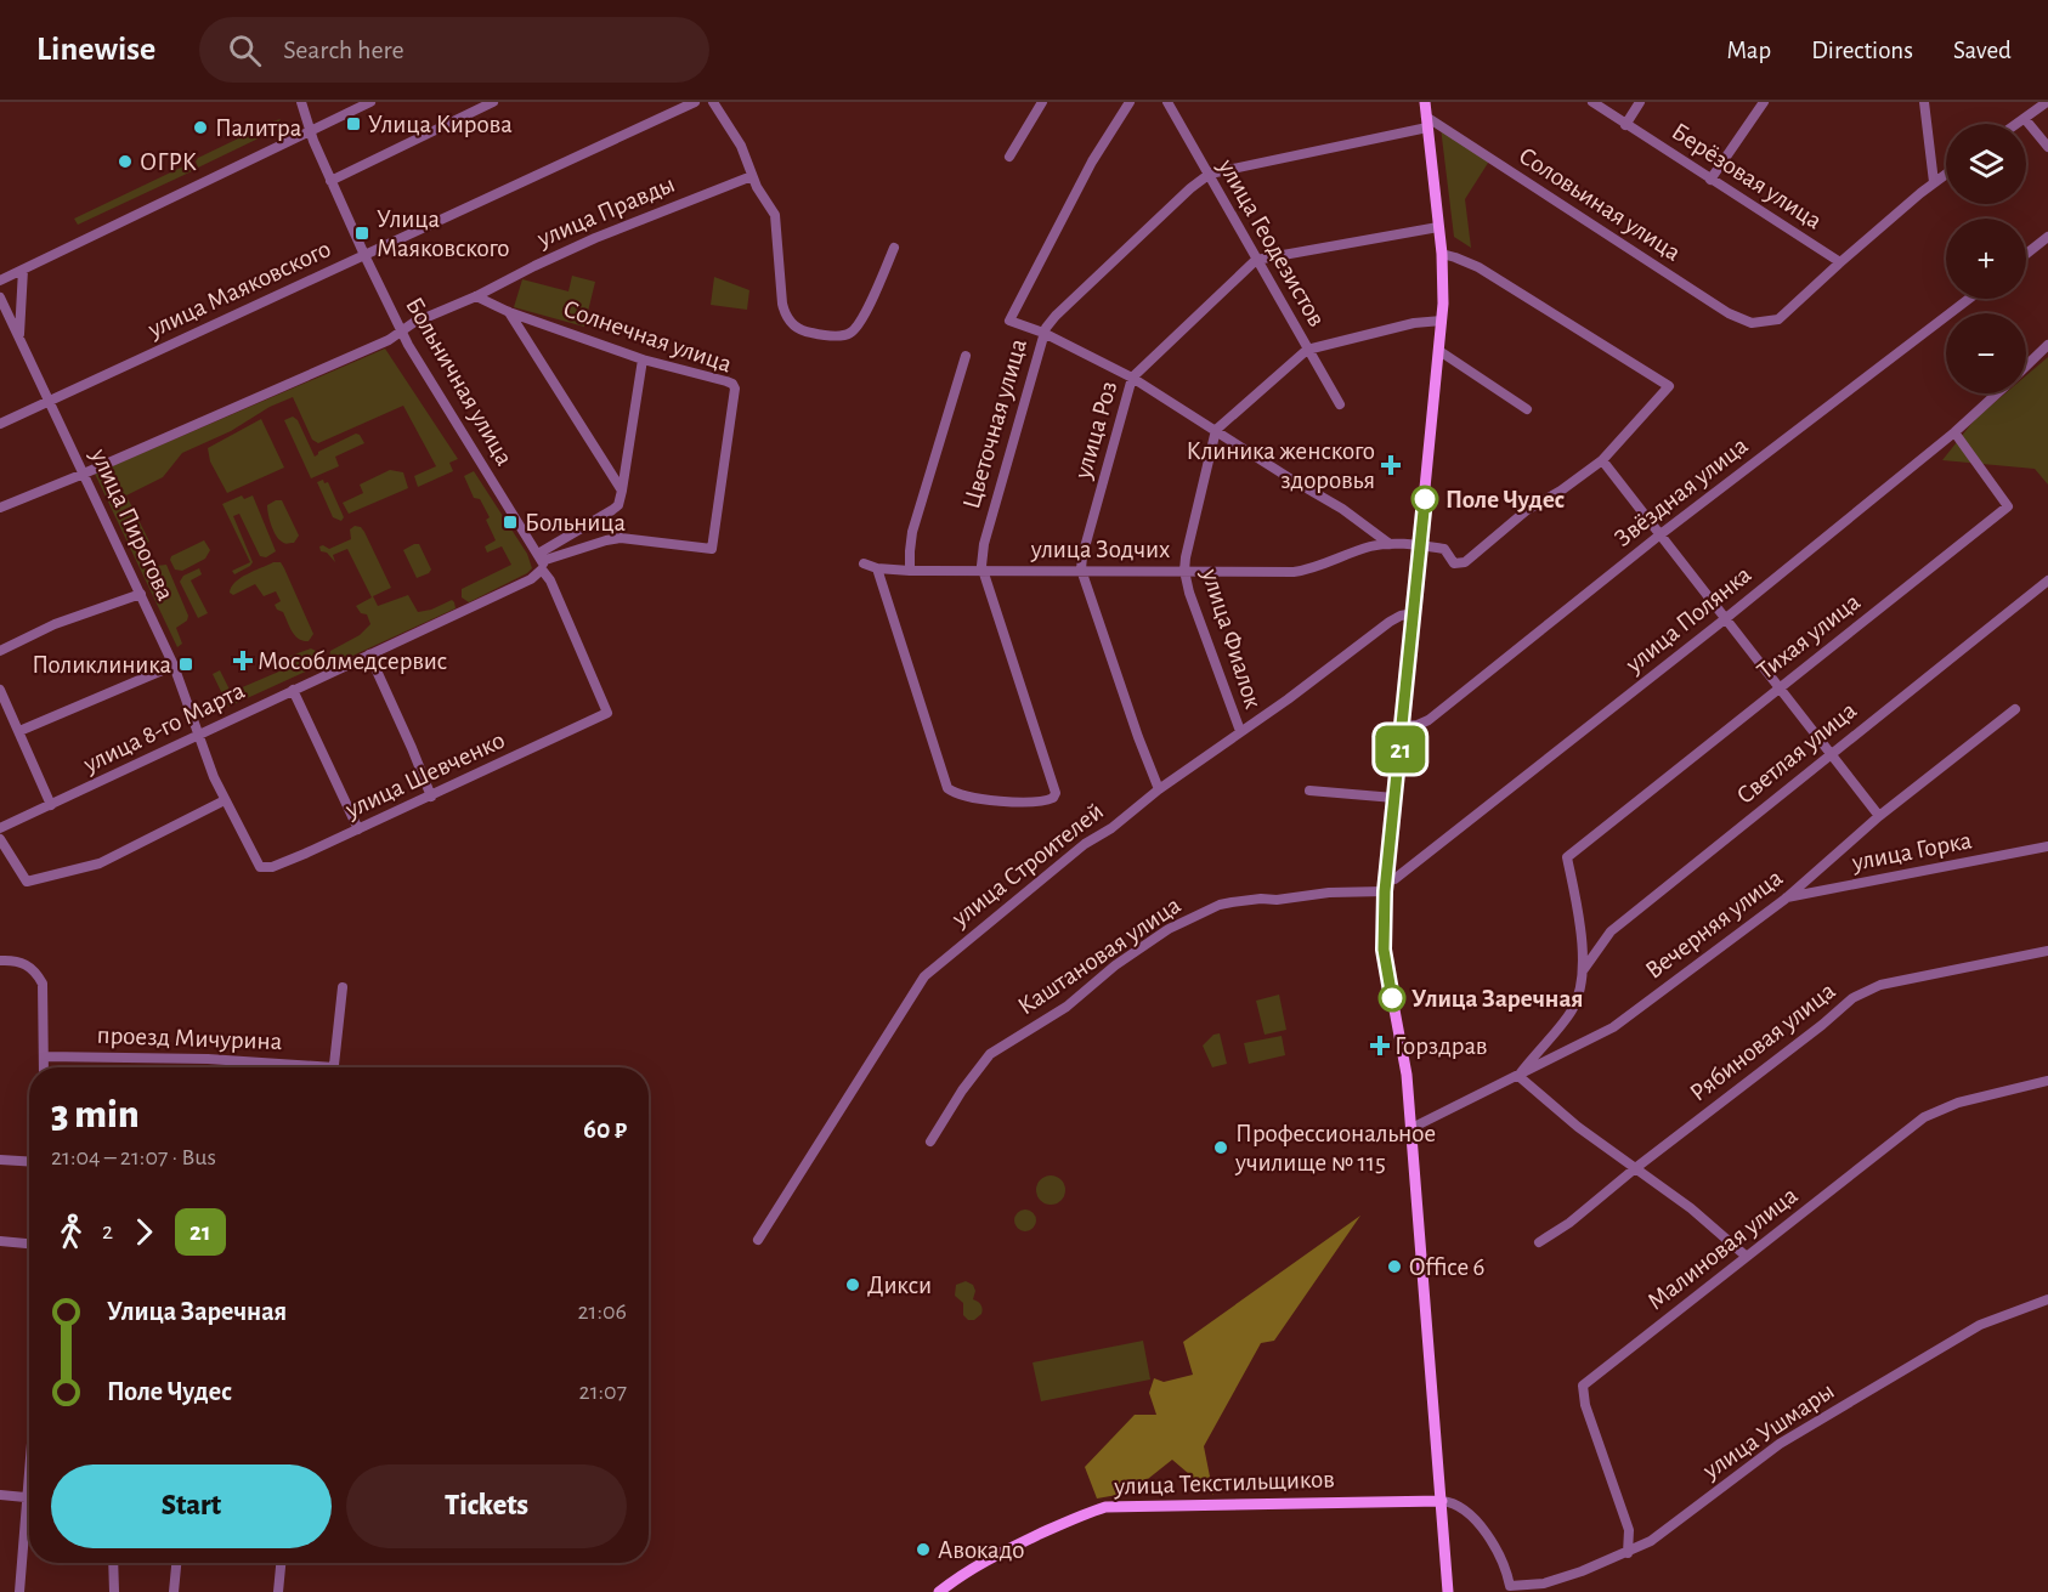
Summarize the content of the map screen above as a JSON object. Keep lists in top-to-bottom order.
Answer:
{
  "streets": {
    "main road": ["улица Текстильщиков"],
    "street": [
      "Берёзовая улица",
      "Соловьиная улица",
      "улица Правды",
      "улица Геодезистов",
      "улица Маяковского",
      "Солнечная улица",
      "Больничная улица",
      "Цветочная улица",
      "улица Роз",
      "Звёздная улица",
      "улица Пирогова",
      "улица Зодчих",
      "улица Полянка",
      "Тихая улица",
      "улица Фиалок",
      "улица 8-го Марта",
      "Светлая улица",
      "улица Шевченко",
      "улица Горка",
      "улица Строителей",
      "Вечерняя улица",
      "Каштановая улица",
      "проезд Мичурина",
      "Рябиновая улица",
      "Малиновая улица",
      "улица Ушмары"
    ]
  },
  "crossings": [
    ["Берёзовая улица", "Соловьиная улица"],
    ["Соловьиная улица", "Цветочная улица"],
    ["улица Правды", "Солнечная улица"],
    ["улица Правды", "Больничная улица"],
    ["улица Правды", "улица Пирогова"],
    ["улица Геодезистов", "Цветочная улица"],
    ["улица Геодезистов", "улица Роз"],
    ["улица Маяковского", "Больничная улица"],
    ["улица Маяковского", "улица Пирогова"],
    ["Солнечная улица", "Больничная улица"],
    ["Солнечная улица", "улица 8-го Марта"],
    ["Больничная улица", "улица 8-го Марта"],
    ["Больничная улица", "улица Шевченко"],
    ["Цветочная улица", "улица Зодчих"],
    ["улица Роз", "улица Зодчих"],
    ["улица Пирогова", "улица 8-го Марта"],
    ["улица Пирогова", "улица Шевченко"],
    ["улица Зодчих", "улица Фиалок"],
    ["улица Полянка", "Тихая улица"],
    ["улица Полянка", "Каштановая улица"],
    ["Тихая улица", "Светлая улица"],
    ["улица Фиалок", "улица Строителей"],
    ["улица Горка", "Вечерняя улица"],
    ["Малиновая улица", "улица Ушмары"],
    ["улица Ушмары", "улица Текстильщиков"]
  ],
  "places": {
    "transit": [
      "Улица Кирова",
      "Улица Маяковского",
      "Больница",
      "Поликлиника"
    ],
    "other": [
      "Палитра",
      "ОГРК",
      "Поле Чудес",
      "Улица Заречная",
      "Профессиональное училище № 115",
      "Office 6",
      "Дикси",
      "Авокадо"
    ],
    "health": ["Клиника женского здоровья", "Мособлмедсервис", "Горздрав"]
  },
  "lines": ["bus line 21"],
  "page": {
    "header": "Linewise",
    "search": "Search here",
    "nav": ["Map", "Directions", "Saved"],
    "on_map": "21",
    "map_buttons": ["+", "−"],
    "heading": ["3 min", "21:04 – 21:07 · Bus", "60 ₽"],
    "legs": ["2", "21"],
    "list": [
      {
        "name": "Улица Заречная",
        "value": "21:06"
      },
      {
        "name": "Поле Чудес",
        "value": "21:07"
      }
    ],
    "buttons": ["Start", "Tickets"]
  }
}
